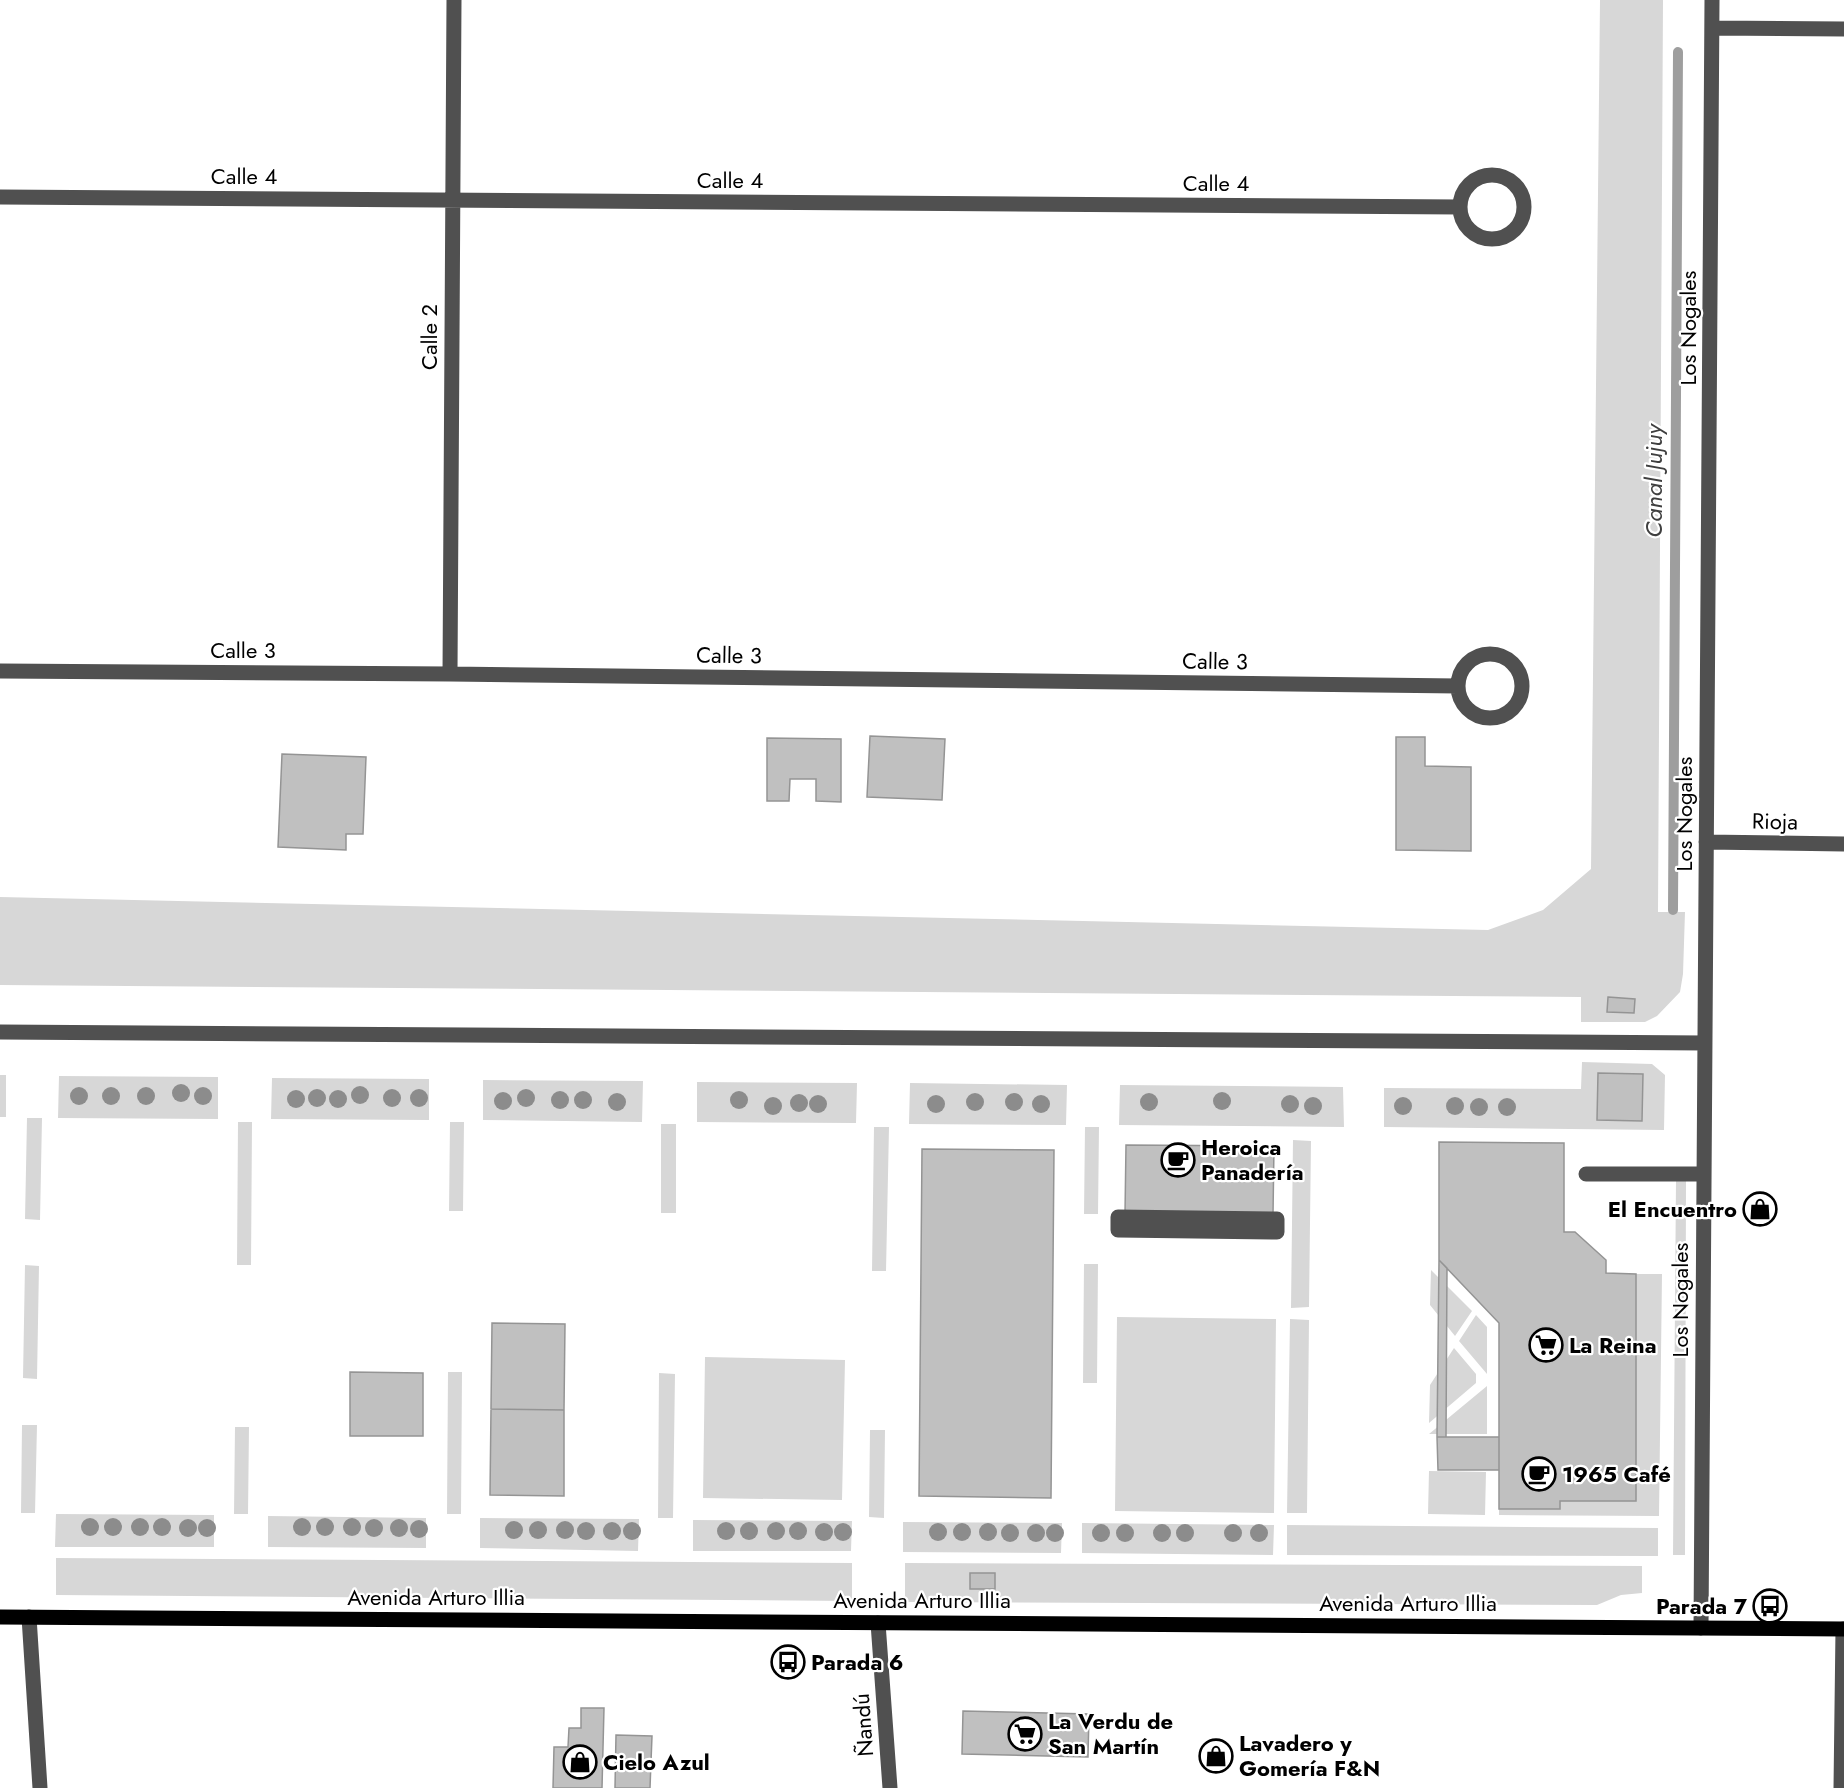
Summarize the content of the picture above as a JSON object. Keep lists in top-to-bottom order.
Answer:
{
  "streets": {
    "main road": ["Avenida Arturo Illia"],
    "street": [
      "Calle 4",
      "Los Nogales",
      "Calle 2",
      "Calle 3",
      "Rioja",
      "Ñandú"
    ]
  },
  "crossings": [
    ["Calle 4", "Calle 2"],
    ["Los Nogales", "Rioja"],
    ["Los Nogales", "Avenida Arturo Illia"],
    ["Calle 2", "Calle 3"],
    ["Avenida Arturo Illia", "Ñandú"]
  ],
  "water": ["Canal Jujuy"],
  "places": {
    "cafe": ["Heroica Panadería", "1965 Café"],
    "shop": ["El Encuentro", "Lavadero y Gomería F&N", "Cielo Azul"],
    "supermarket": ["La Reina", "La Verdu de San Martín"],
    "bus stop": ["Parada 7", "Parada 6"]
  }
}
